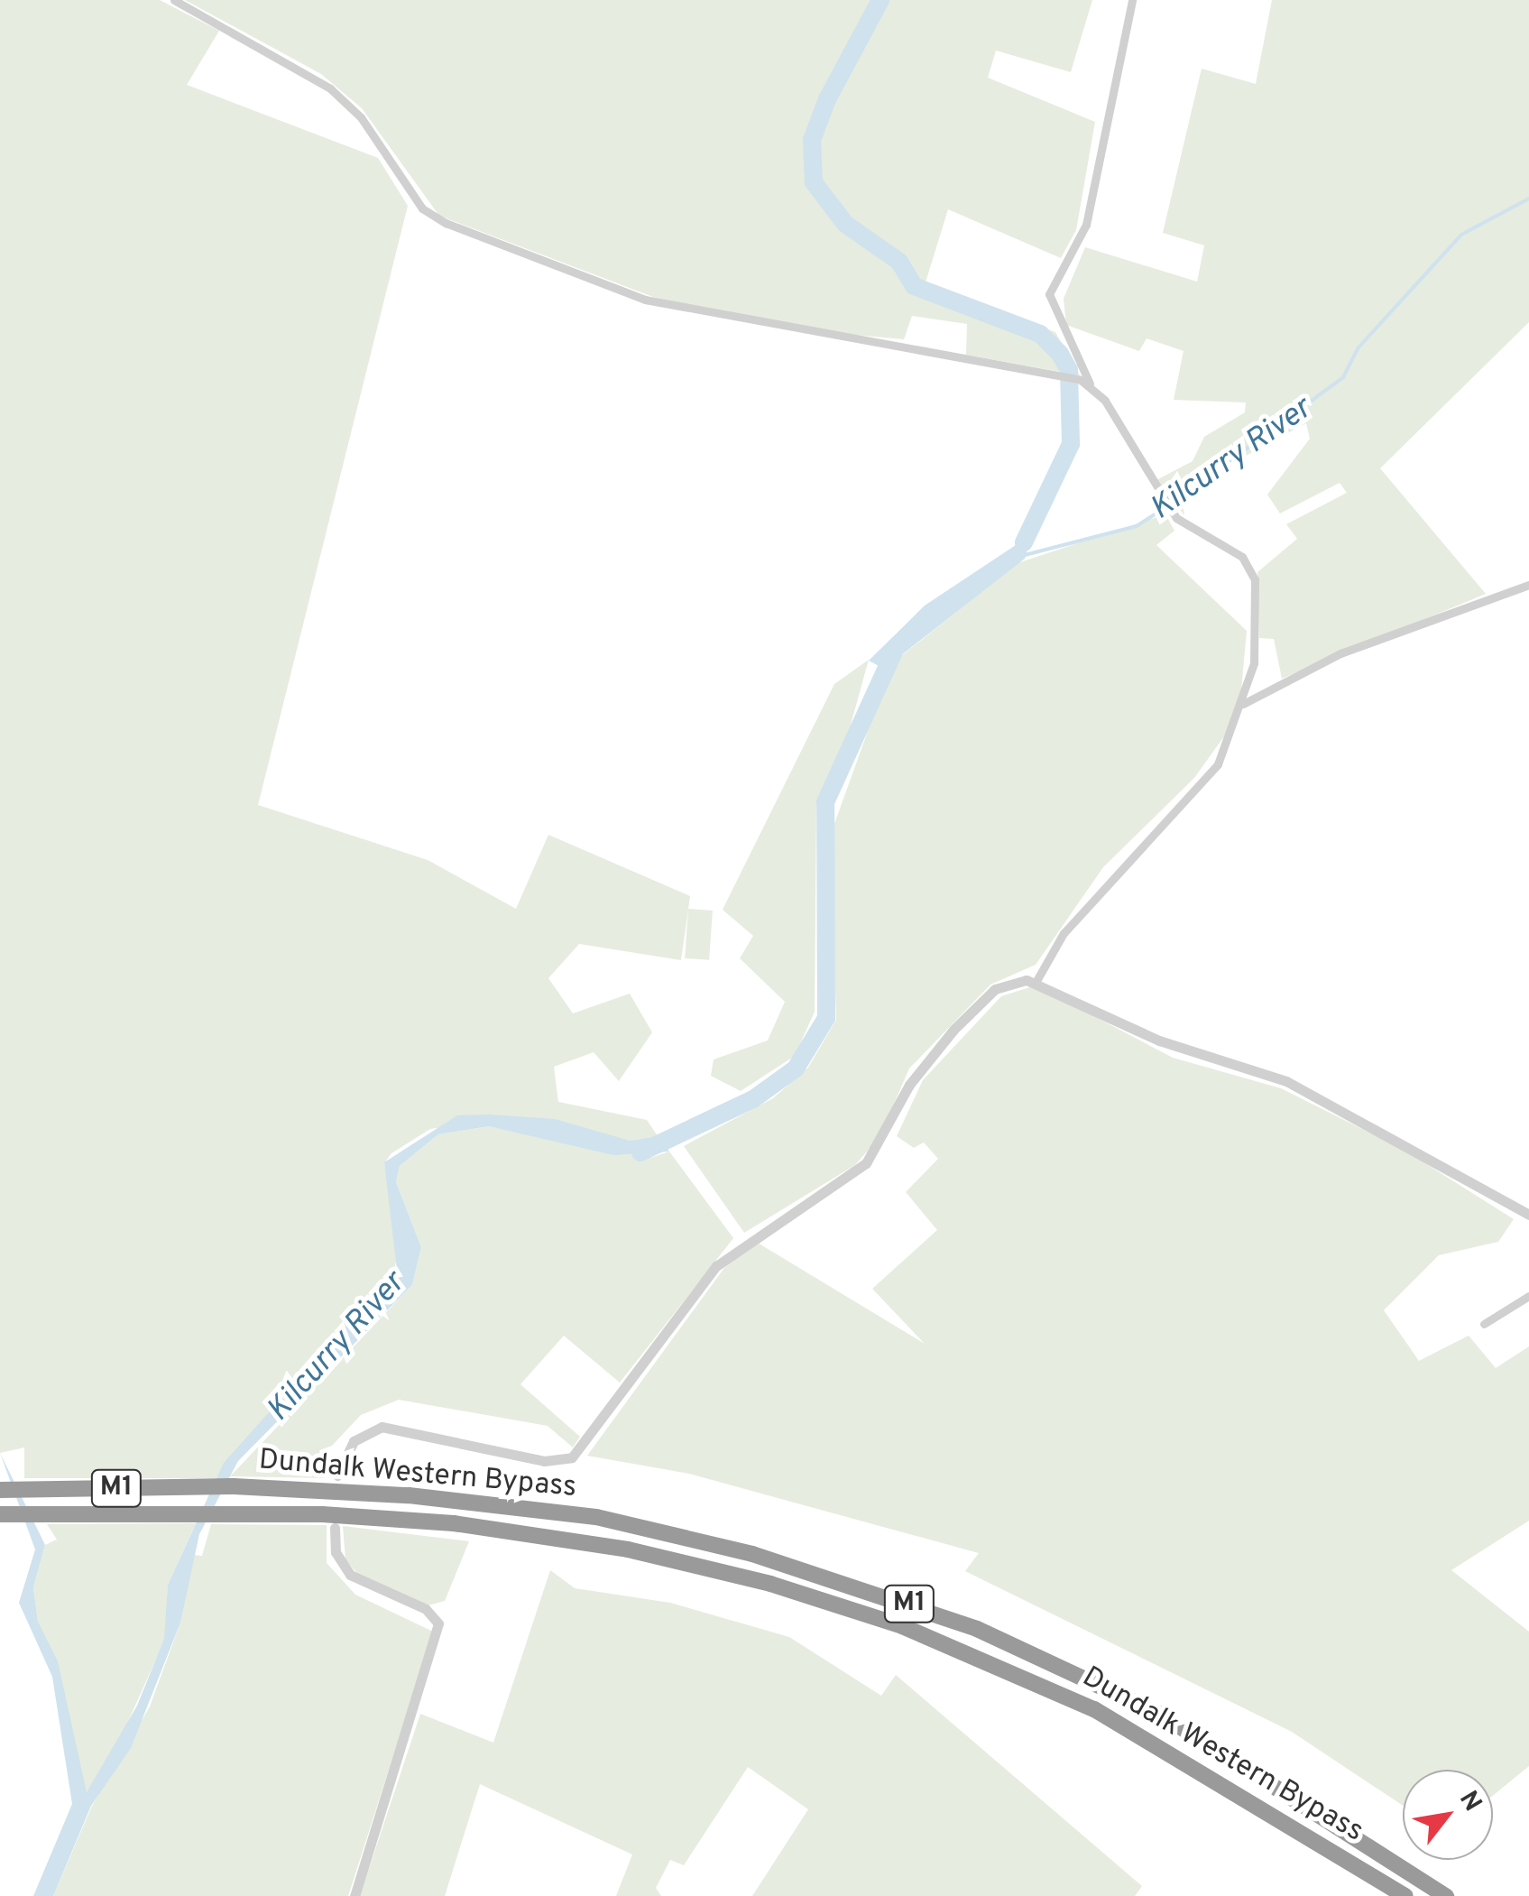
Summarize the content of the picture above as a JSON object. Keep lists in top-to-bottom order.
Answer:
{
  "streets": {
    "highway": ["Dundalk Western Bypass", "M1"]
  },
  "water": ["Kilcurry River"],
  "north": "top right"
}
